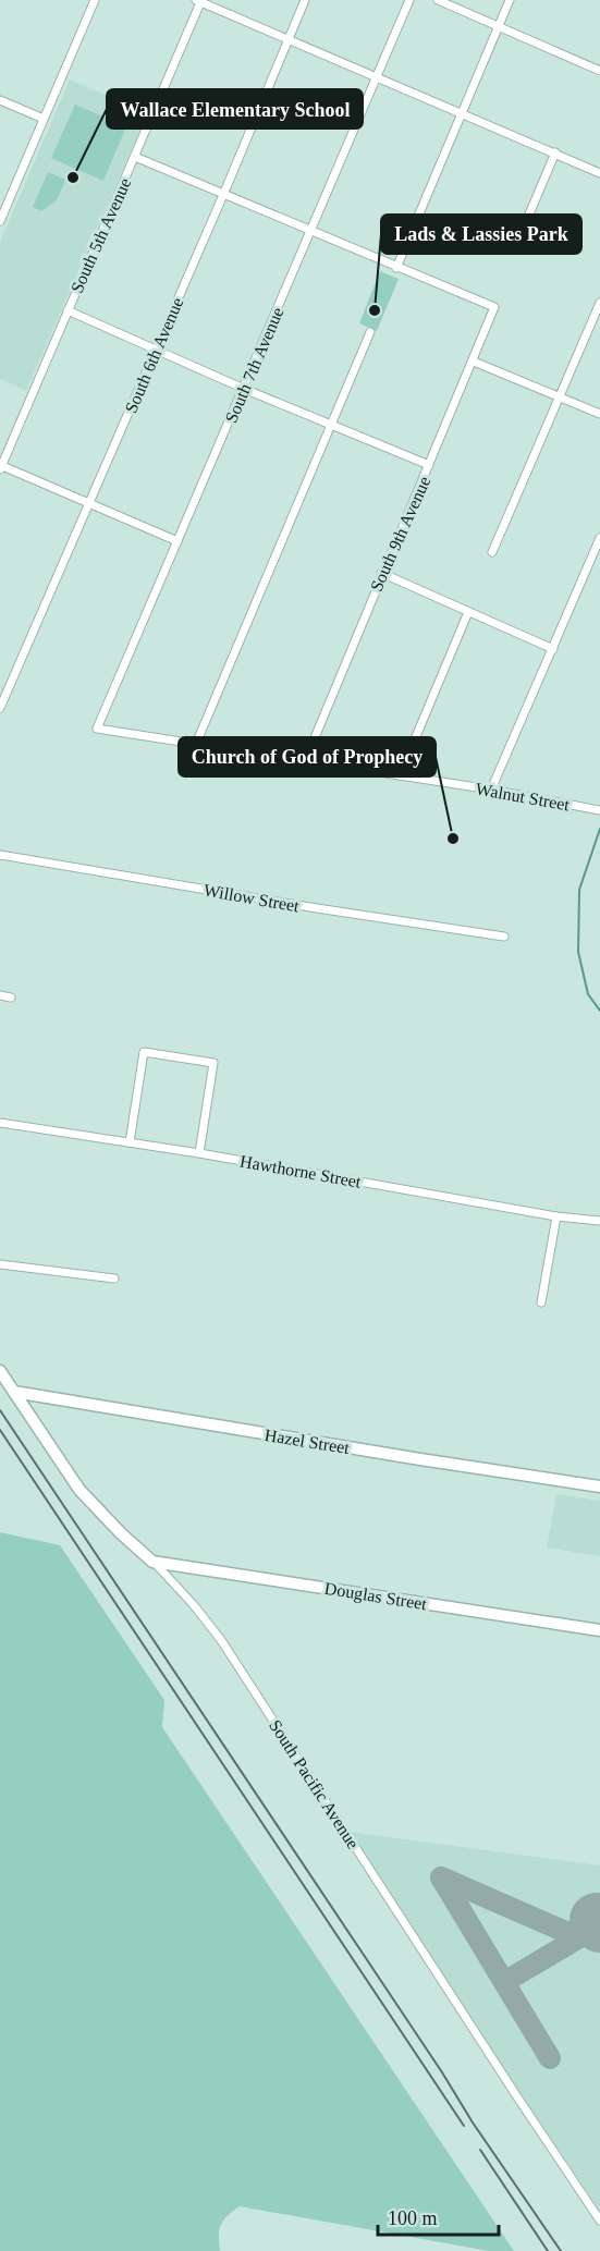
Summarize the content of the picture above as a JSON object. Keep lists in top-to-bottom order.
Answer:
{
  "streets": {
    "street": [
      "South 5th Avenue",
      "South 6th Avenue",
      "South 7th Avenue",
      "South 9th Avenue",
      "Walnut Street",
      "Willow Street",
      "Hawthorne Street",
      "Hazel Street",
      "Douglas Street",
      "South Pacific Avenue"
    ]
  },
  "crossings": [
    ["South 7th Avenue", "Walnut Street"],
    ["South 9th Avenue", "Walnut Street"],
    ["Hazel Street", "South Pacific Avenue"],
    ["Douglas Street", "South Pacific Avenue"]
  ],
  "places": ["Wallace Elementary School", "Lads & Lassies Park", "Church of God of Prophecy"],
  "scale_bar": "100 m"
}
